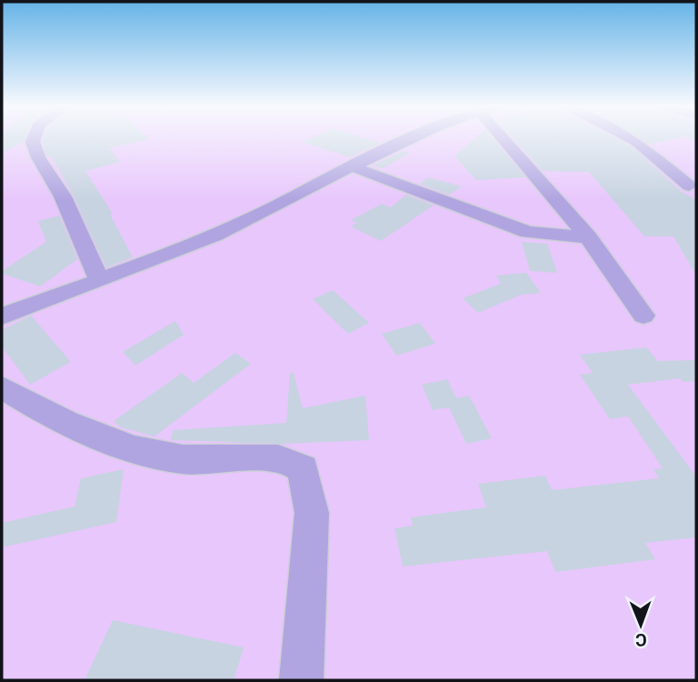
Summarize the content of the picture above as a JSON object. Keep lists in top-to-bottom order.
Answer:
{
  "north": "bottom"
}
